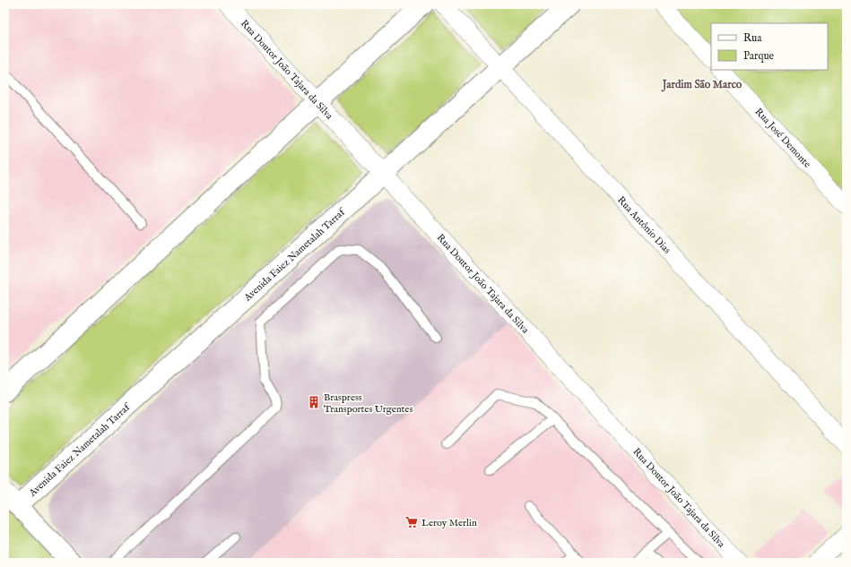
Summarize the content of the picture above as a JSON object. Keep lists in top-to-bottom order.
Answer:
{
  "streets": {
    "street": [
      "Rua Doutor João Tajara da Silva",
      "Rua José Demonte",
      "Rua Antônio Dias",
      "Avenida Faiez Nametalah Tarraf"
    ]
  },
  "crossings": [
    ["Rua Doutor João Tajara da Silva", "Avenida Faiez Nametalah Tarraf"],
    ["Rua Antônio Dias", "Avenida Faiez Nametalah Tarraf"]
  ],
  "districts": ["Jardim São Marco"],
  "places": {
    "building": ["Braspress Transportes Urgentes"],
    "supermarket": ["Leroy Merlin"]
  },
  "legend": ["Rua", "Parque"]
}
